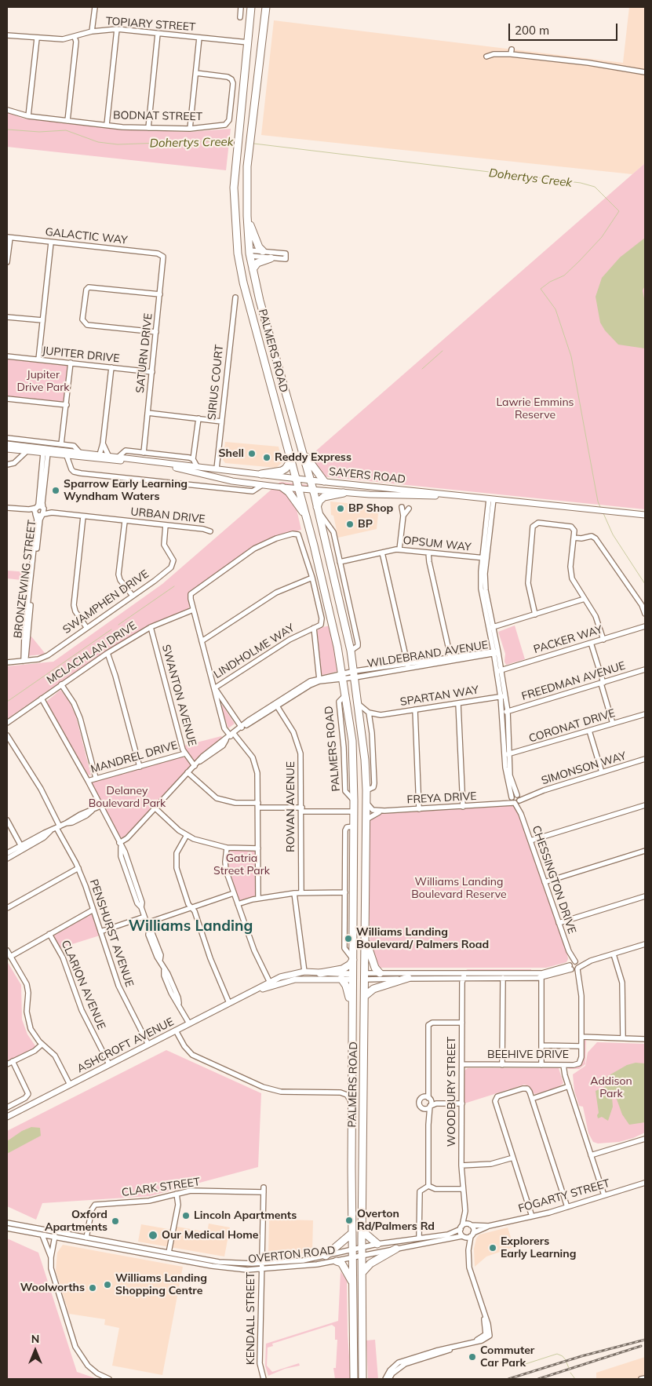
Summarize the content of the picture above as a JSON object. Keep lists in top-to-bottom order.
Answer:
{
  "streets": {
    "highway": ["PALMERS ROAD"],
    "main road": ["SAYERS ROAD", "ASHCROFT AVENUE"],
    "street": [
      "TOPIARY STREET",
      "BODNAT STREET",
      "GALACTIC WAY",
      "SATURN DRIVE",
      "JUPITER DRIVE",
      "SIRIUS COURT",
      "URBAN DRIVE",
      "OPSUM WAY",
      "BRONZEWING STREET",
      "SWAMPHEN DRIVE",
      "PACKER WAY",
      "LINDHOLME WAY",
      "MCLACHLAN DRIVE",
      "WILDEBRAND AVENUE",
      "FREEDMAN AVENUE",
      "SWANTON AVENUE",
      "SPARTAN WAY",
      "CORONAT DRIVE",
      "MANDREL DRIVE",
      "SIMONSON WAY",
      "FREYA DRIVE",
      "ROWAN AVENUE",
      "CHESSINGTON DRIVE",
      "PENSHURST AVENUE",
      "CLARION AVENUE",
      "BEEHIVE DRIVE",
      "WOODBURY STREET",
      "CLARK STREET",
      "FOGARTY STREET",
      "OVERTON ROAD",
      "KENDALL STREET"
    ]
  },
  "crossings": [
    ["TOPIARY STREET", "PALMERS ROAD"],
    ["GALACTIC WAY", "SATURN DRIVE"],
    ["PALMERS ROAD", "SAYERS ROAD"],
    ["PALMERS ROAD", "OPSUM WAY"],
    ["PALMERS ROAD", "WILDEBRAND AVENUE"],
    ["PALMERS ROAD", "SPARTAN WAY"],
    ["PALMERS ROAD", "FREYA DRIVE"],
    ["PALMERS ROAD", "ASHCROFT AVENUE"],
    ["PALMERS ROAD", "OVERTON ROAD"],
    ["SATURN DRIVE", "JUPITER DRIVE"],
    ["SATURN DRIVE", "SAYERS ROAD"],
    ["SIRIUS COURT", "SAYERS ROAD"],
    ["SAYERS ROAD", "BRONZEWING STREET"],
    ["URBAN DRIVE", "BRONZEWING STREET"],
    ["URBAN DRIVE", "SWAMPHEN DRIVE"],
    ["BRONZEWING STREET", "SWAMPHEN DRIVE"],
    ["MCLACHLAN DRIVE", "SWANTON AVENUE"],
    ["WILDEBRAND AVENUE", "SWANTON AVENUE"],
    ["WILDEBRAND AVENUE", "ROWAN AVENUE"],
    ["SWANTON AVENUE", "MANDREL DRIVE"],
    ["CORONAT DRIVE", "CHESSINGTON DRIVE"],
    ["SIMONSON WAY", "FREYA DRIVE"],
    ["SIMONSON WAY", "CHESSINGTON DRIVE"],
    ["FREYA DRIVE", "CHESSINGTON DRIVE"],
    ["CHESSINGTON DRIVE", "BEEHIVE DRIVE"],
    ["PENSHURST AVENUE", "ASHCROFT AVENUE"],
    ["CLARION AVENUE", "ASHCROFT AVENUE"],
    ["BEEHIVE DRIVE", "WOODBURY STREET"],
    ["WOODBURY STREET", "FOGARTY STREET"],
    ["WOODBURY STREET", "OVERTON ROAD"],
    ["CLARK STREET", "OVERTON ROAD"],
    ["CLARK STREET", "KENDALL STREET"],
    ["FOGARTY STREET", "OVERTON ROAD"],
    ["OVERTON ROAD", "KENDALL STREET"]
  ],
  "districts": ["Williams Landing"],
  "water": ["Dohertys Creek"],
  "parks": [
    "Jupiter Drive Park",
    "Lawrie Emmins Reserve",
    "Delaney Boulevard Park",
    "Gatria Street Park",
    "Williams Landing Boulevard Reserve",
    "Addison Park"
  ],
  "places": [
    "Shell",
    "Reddy Express",
    "Sparrow Early Learning Wyndham Waters",
    "BP Shop",
    "BP",
    "Williams Landing Boulevard/ Palmers Road",
    "Lincoln Apartments",
    "Overton Rd/Palmers Rd",
    "Oxford Apartments",
    "Our Medical Home",
    "Explorers Early Learning",
    "Williams Landing Shopping Centre",
    "Woolworths",
    "Commuter Car Park"
  ],
  "scale_bar": "200 m",
  "north": "top"
}
